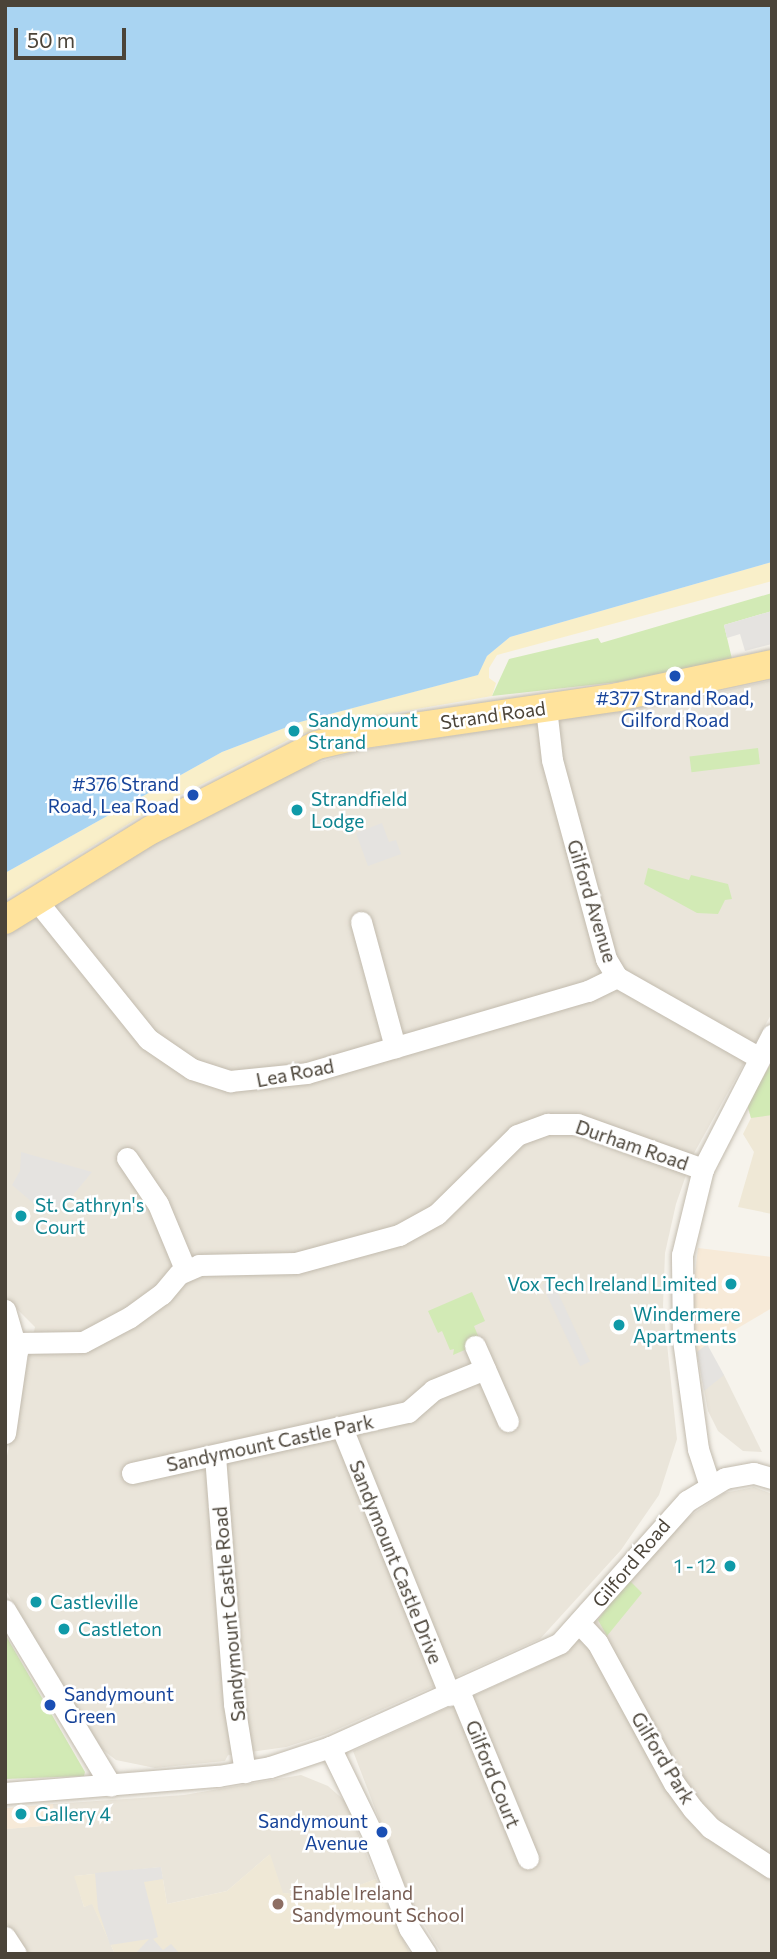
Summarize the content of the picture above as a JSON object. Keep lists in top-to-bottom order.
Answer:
{
  "streets": {
    "main road": ["Strand Road"],
    "street": [
      "Gilford Avenue",
      "Lea Road",
      "Durham Road",
      "Sandymount Castle Park",
      "Sandymount Castle Drive",
      "Gilford Road",
      "Sandymount Castle Road",
      "Gilford Park",
      "Gilford Court"
    ]
  },
  "crossings": [
    ["Strand Road", "Gilford Avenue"],
    ["Strand Road", "Lea Road"],
    ["Gilford Avenue", "Lea Road"],
    ["Sandymount Castle Park", "Sandymount Castle Drive"],
    ["Sandymount Castle Park", "Sandymount Castle Road"],
    ["Sandymount Castle Drive", "Gilford Road"],
    ["Sandymount Castle Drive", "Gilford Court"],
    ["Gilford Road", "Sandymount Castle Road"],
    ["Gilford Road", "Gilford Park"],
    ["Gilford Road", "Gilford Court"]
  ],
  "places": [
    "#377 Strand Road, Gilford Road",
    "Sandymount Strand",
    "#376 Strand Road, Lea Road",
    "Strandfield Lodge",
    "St. Cathryn's Court",
    "Vox Tech Ireland Limited",
    "Windermere Apartments",
    "1 - 12",
    "Castleville",
    "Castleton",
    "Sandymount Green",
    "Gallery 4",
    "Sandymount Avenue",
    "Enable Ireland Sandymount School"
  ],
  "scale_bar": "50 m"
}
